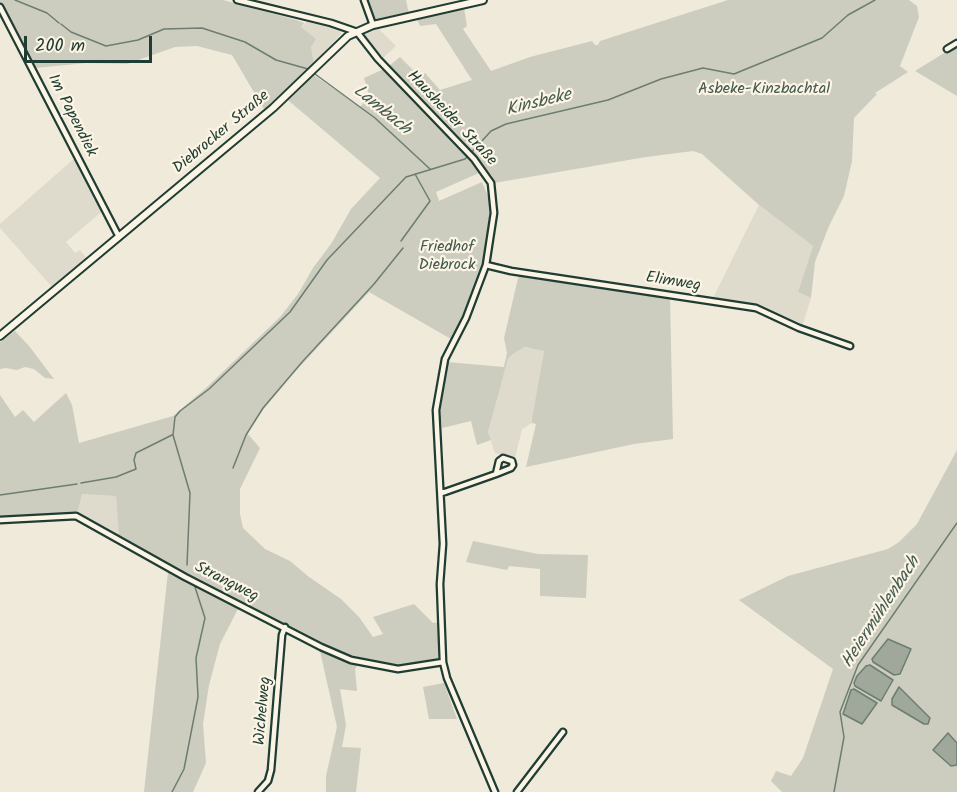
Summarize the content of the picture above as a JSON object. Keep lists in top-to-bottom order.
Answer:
{
  "streets": {
    "main road": ["Diebrocker Straße"],
    "street": [
      "Im Papendiek",
      "Hausheider Straße",
      "Elimweg",
      "Strangweg",
      "Wichelweg"
    ]
  },
  "crossings": [
    ["Im Papendiek", "Diebrocker Straße"],
    ["Hausheider Straße", "Diebrocker Straße"],
    ["Hausheider Straße", "Elimweg"],
    ["Hausheider Straße", "Strangweg"],
    ["Strangweg", "Wichelweg"]
  ],
  "water": ["Kinsbeke", "Lambach", "Heiermühlenbach"],
  "parks": ["Asbeke-Kinzbachtal", "Friedhof Diebrock"],
  "scale_bar": "200 m"
}
